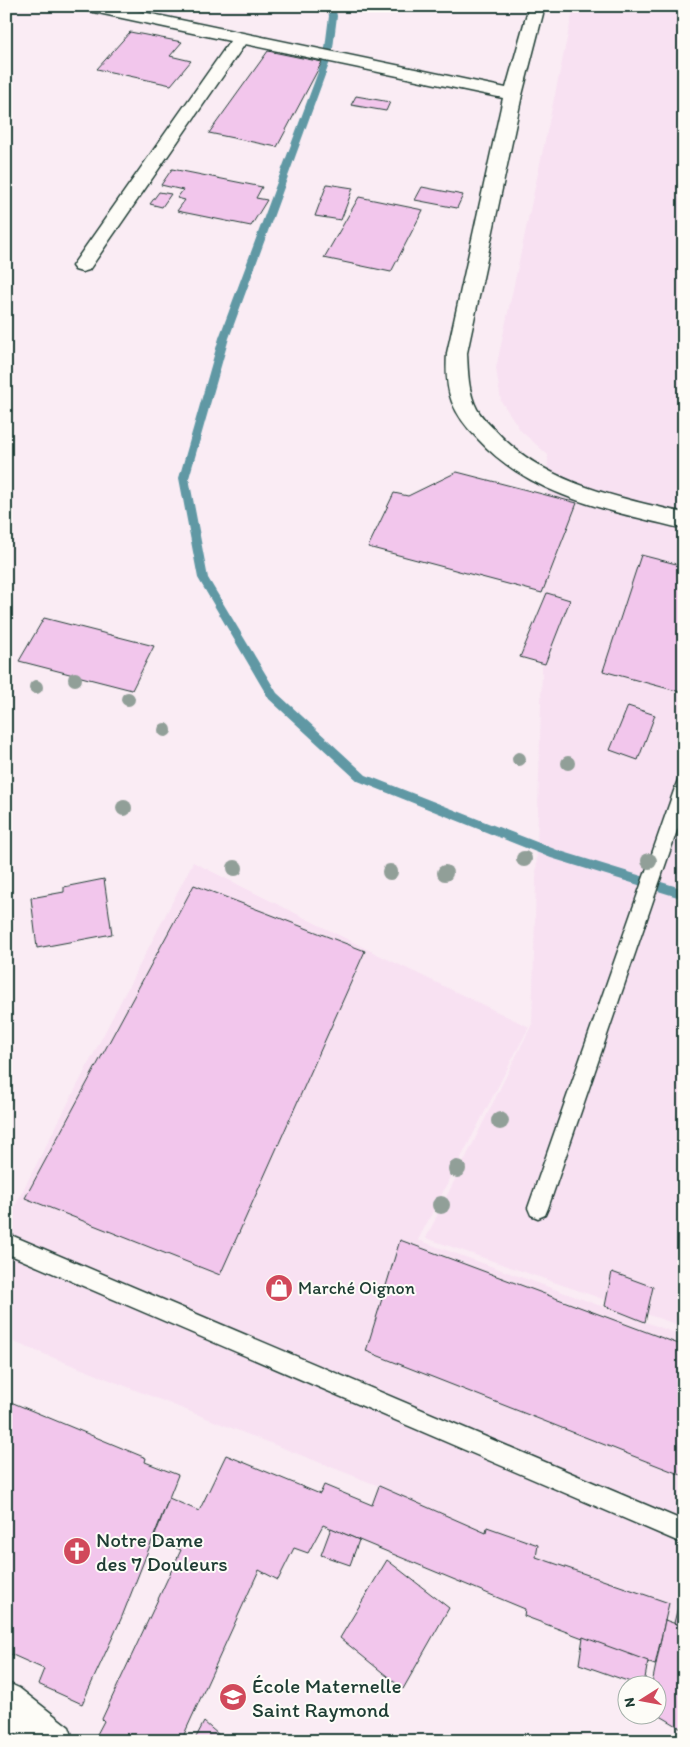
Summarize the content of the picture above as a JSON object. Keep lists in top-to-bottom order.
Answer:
{
  "places": {
    "shop": ["Marché Oignon"],
    "church": ["Notre Dame des 7 Douleurs"],
    "school or university": ["École Maternelle Saint Raymond"]
  },
  "north": "left"
}
